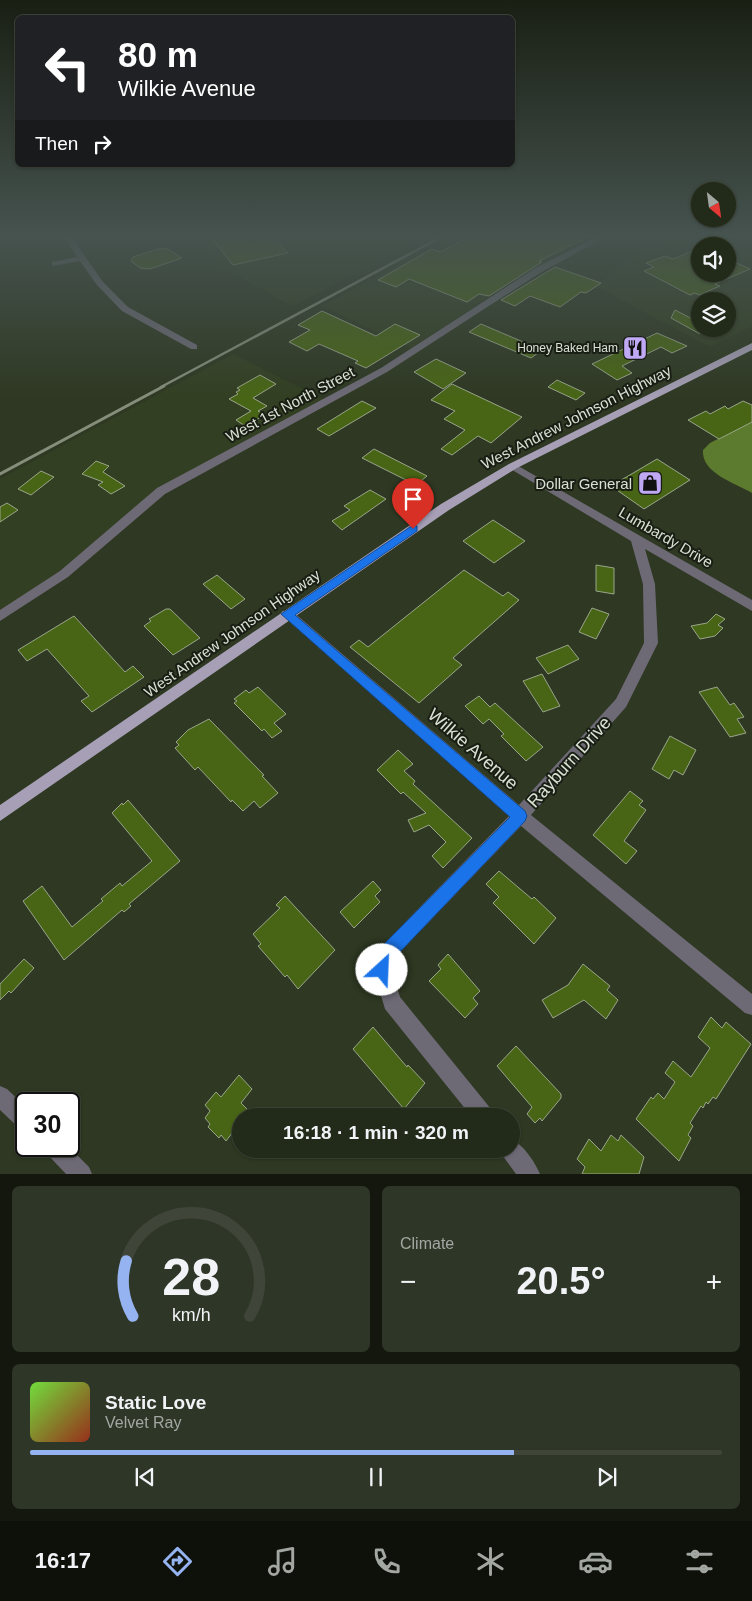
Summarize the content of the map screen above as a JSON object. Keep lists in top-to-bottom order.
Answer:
{
  "streets": {
    "main road": ["West Andrew Johnson Highway"],
    "street": [
      "West 1st North Street",
      "Lumbardy Drive",
      "Wilkie Avenue",
      "Rayburn Drive"
    ]
  },
  "crossings": [
    ["West Andrew Johnson Highway", "Lumbardy Drive"],
    ["West Andrew Johnson Highway", "Wilkie Avenue"],
    ["Lumbardy Drive", "Rayburn Drive"],
    ["Wilkie Avenue", "Rayburn Drive"]
  ],
  "places": {
    "restaurant": ["Honey Baked Ham"],
    "shop": ["Dollar General"]
  },
  "north": "bottom right",
  "page": {
    "turn": ["80 m", "Wilkie Avenue"],
    "then": "Then",
    "limit": "30",
    "trip": "16:18 · 1 min · 320 m",
    "tile": "Climate",
    "heat": ["−", "20.5°", "+"],
    "song": ["Static Love", "Velvet Ray"],
    "tabs": "16:17",
    "gauge": ["28", "km/h"]
  }
}
